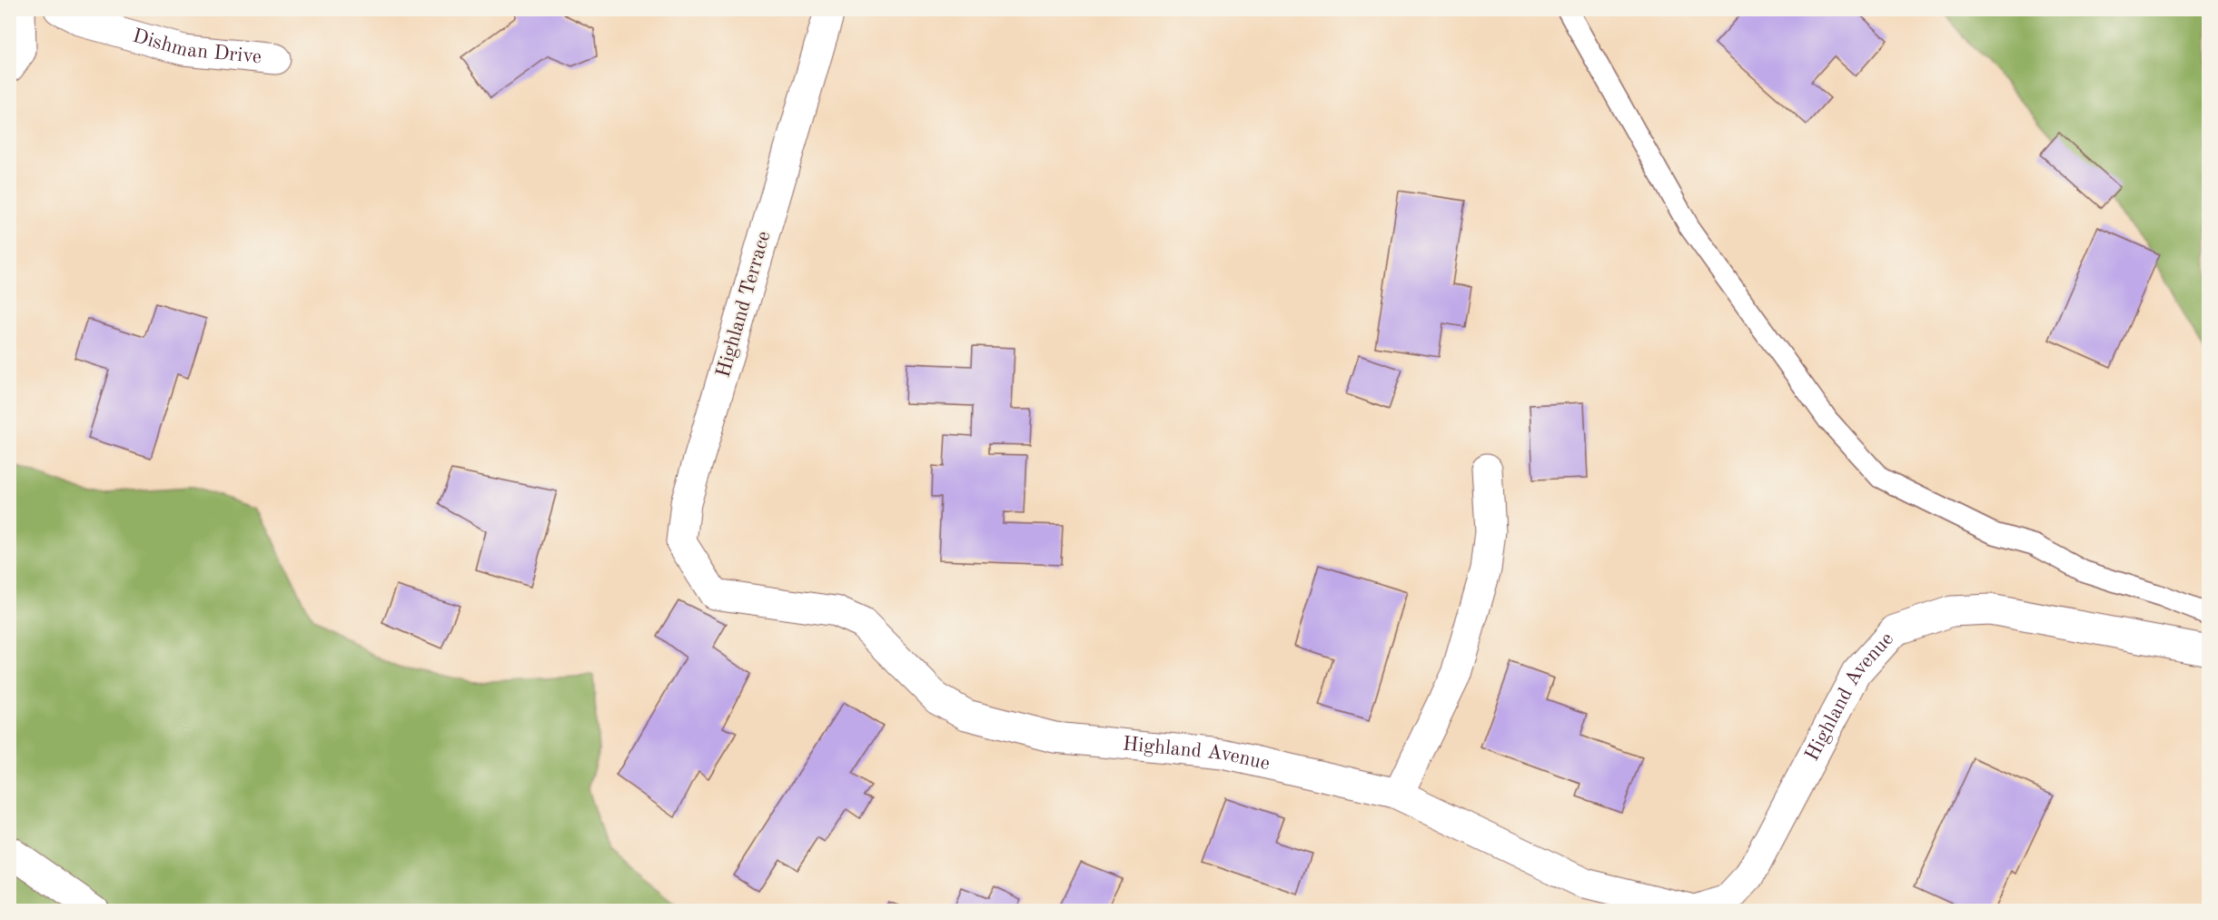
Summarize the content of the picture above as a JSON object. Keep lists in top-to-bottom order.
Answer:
{
  "streets": {
    "street": ["Dishman Drive", "Highland Terrace", "Highland Avenue"]
  },
  "crossings": [
    ["Highland Terrace", "Highland Avenue"]
  ]
}
